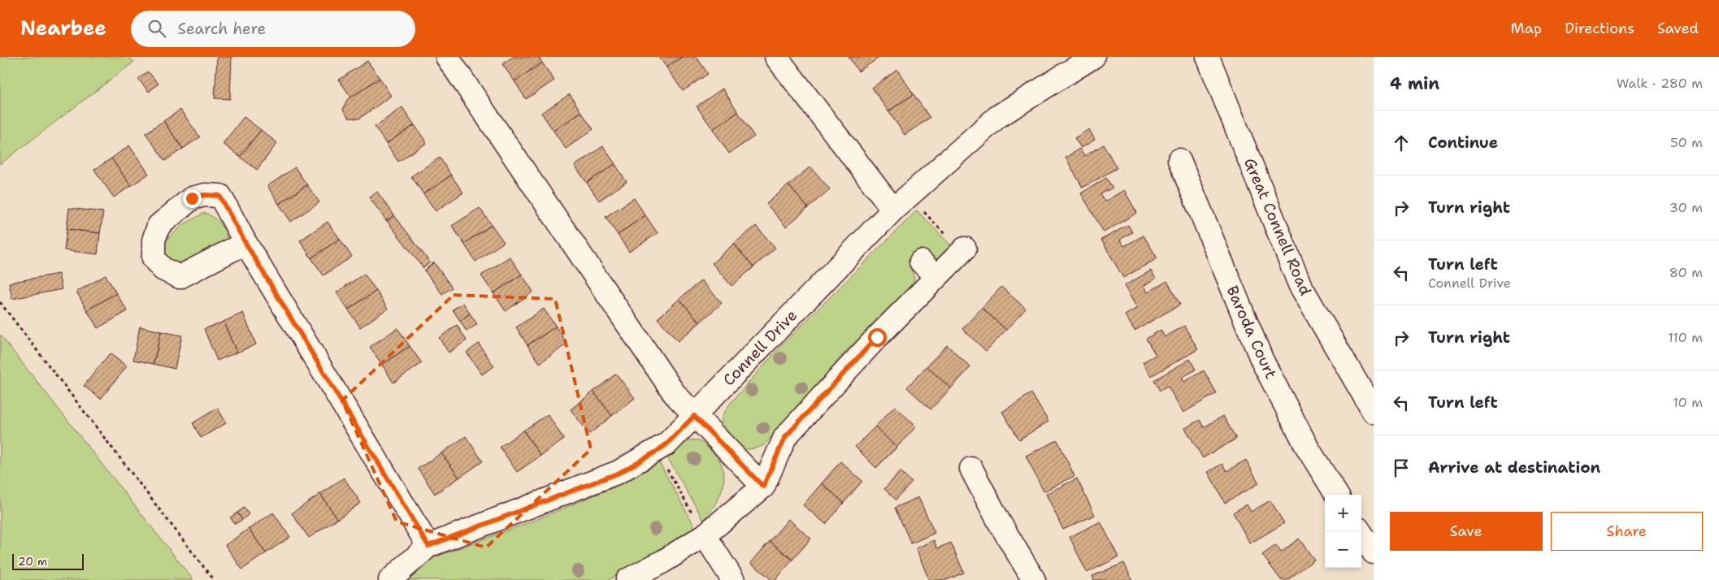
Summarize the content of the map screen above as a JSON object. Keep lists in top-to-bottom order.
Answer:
{
  "streets": {
    "street": ["Great Connell Road", "Baroda Court", "Connell Drive"]
  },
  "scale_bar": "20 m",
  "page": {
    "header": "Nearbee",
    "search": "Search here",
    "nav": ["Map", "Directions", "Saved"],
    "heading": ["4 min", "Walk · 280 m"],
    "list": [
      ["Continue", "50 m"],
      ["Turn right", "30 m"],
      ["Turn left", "Connell Drive", "80 m"],
      ["Turn right", "110 m"],
      ["Turn left", "10 m"],
      "Arrive at destination"
    ],
    "map_buttons": ["+", "−"],
    "buttons": ["Save", "Share"],
    "scale": "20 m"
  }
}
